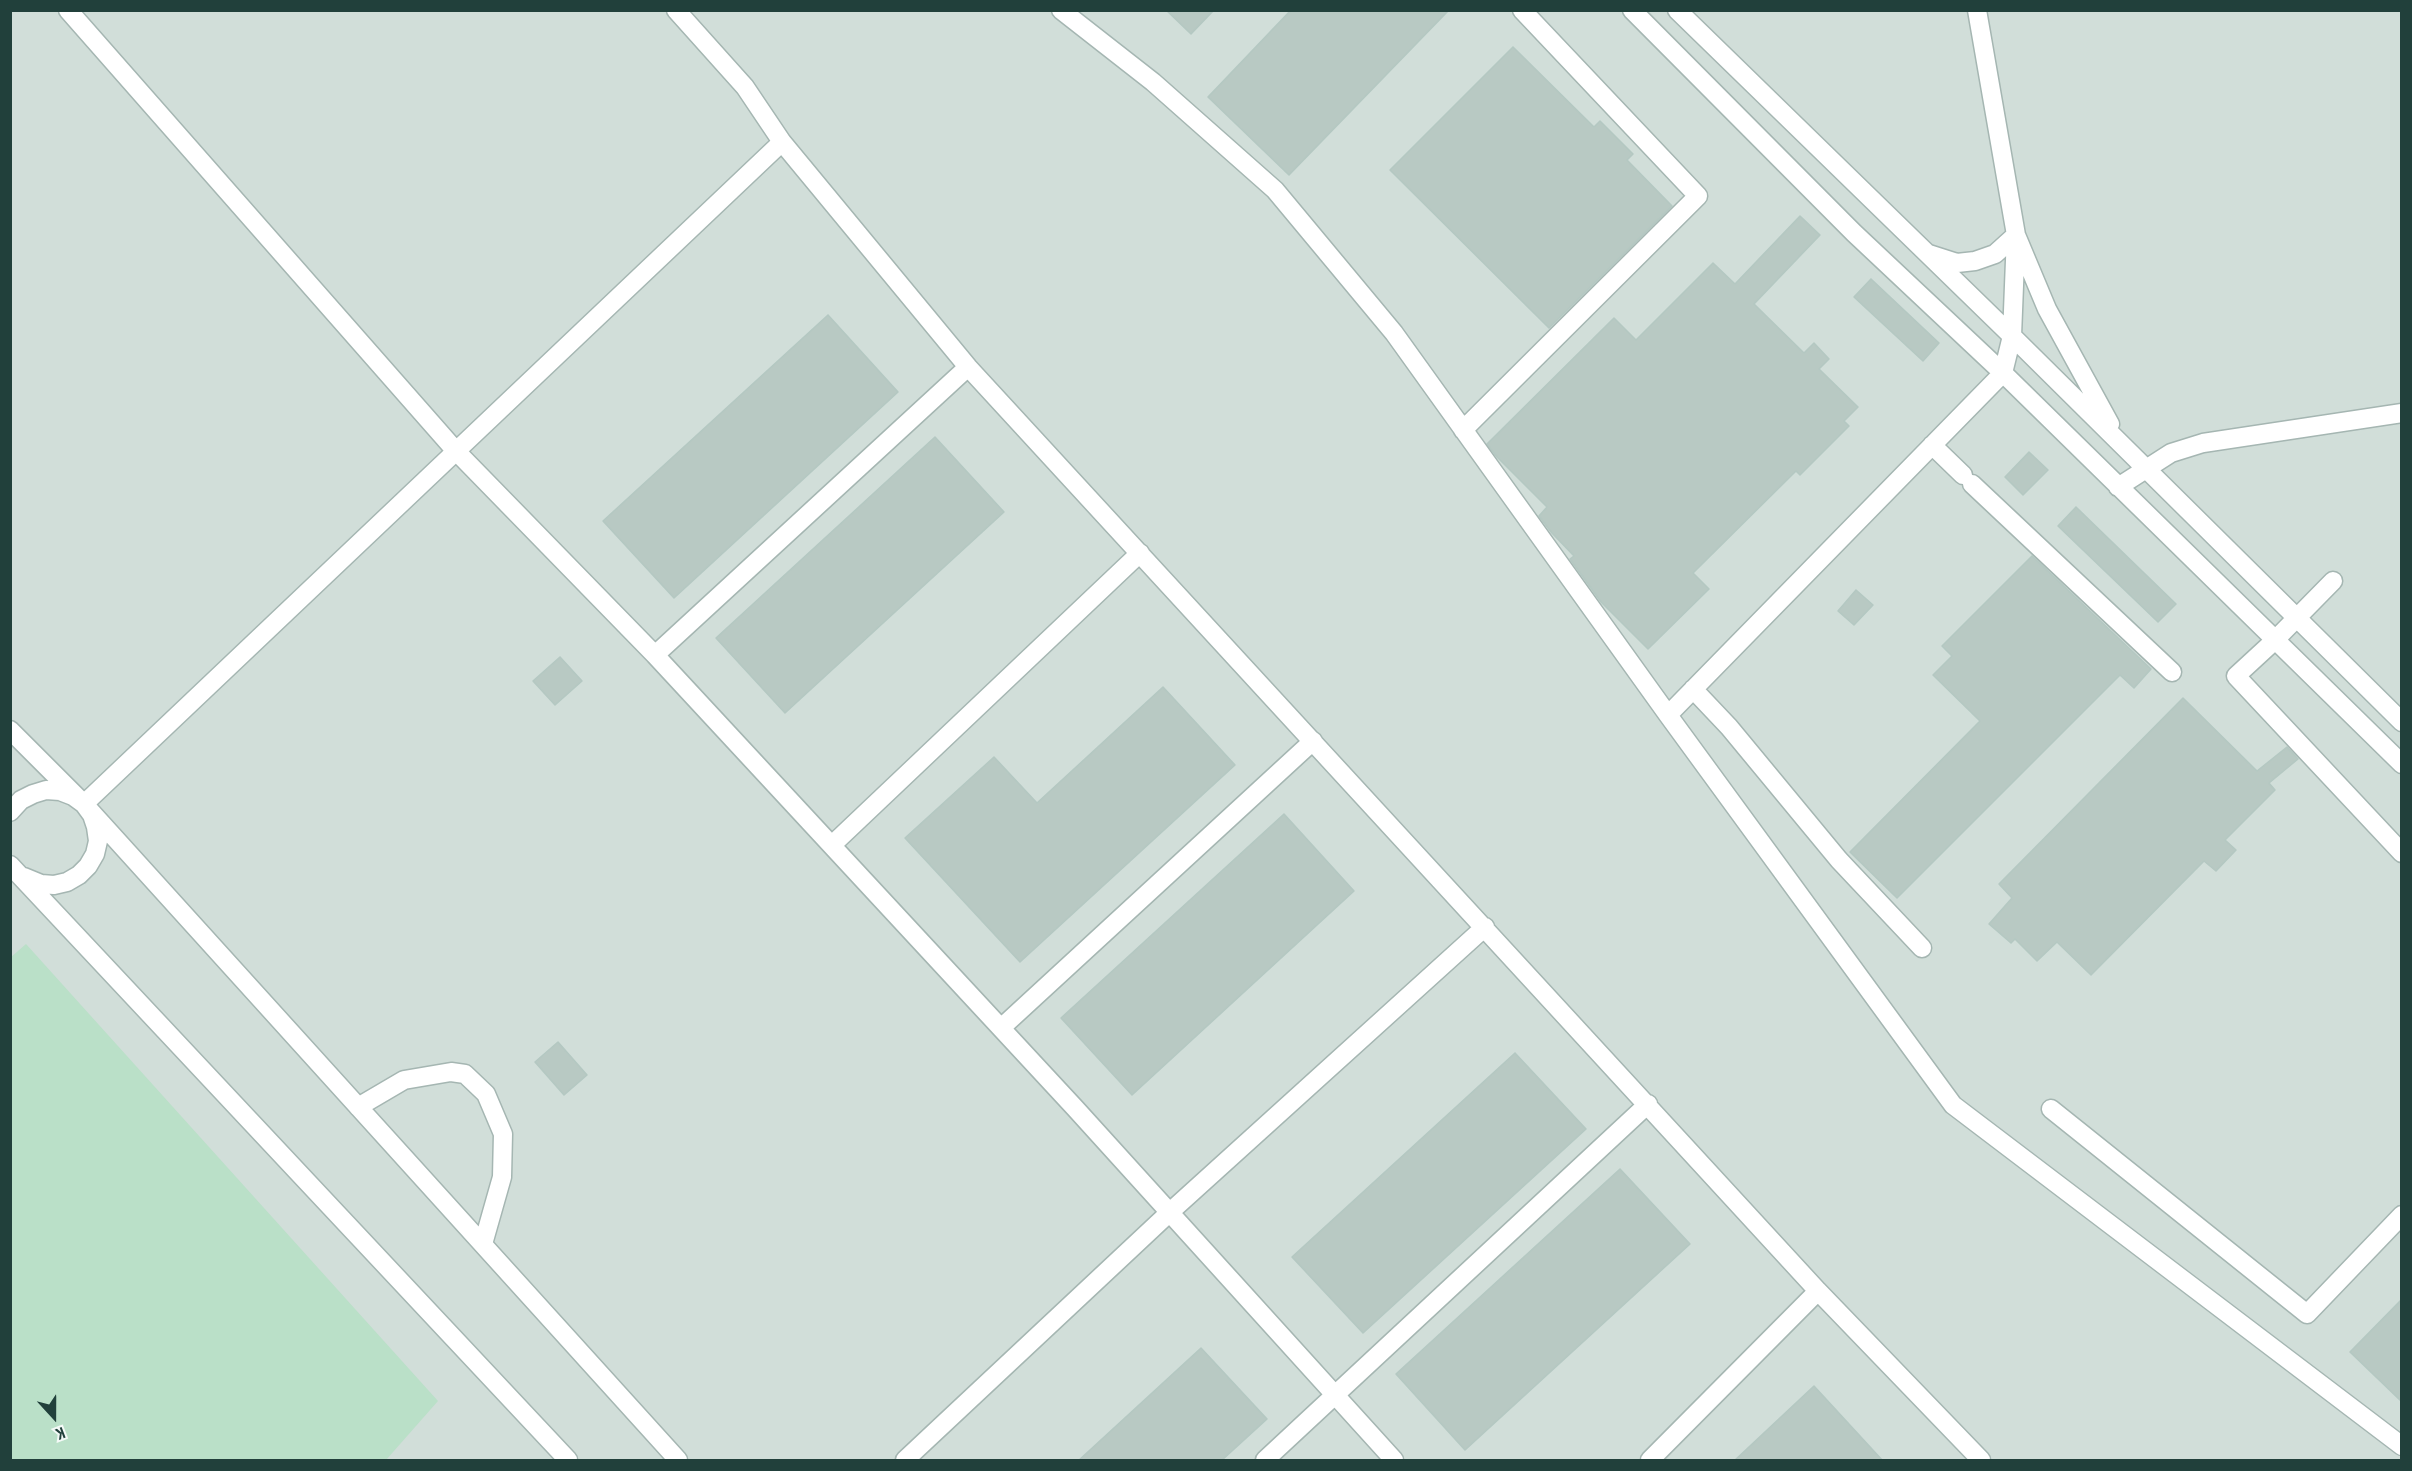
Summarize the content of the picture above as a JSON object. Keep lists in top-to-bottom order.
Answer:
{
  "north": "bottom"
}
